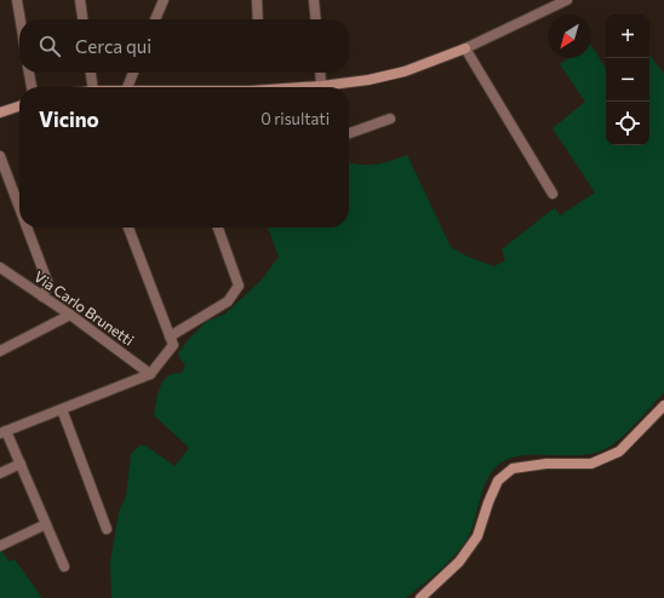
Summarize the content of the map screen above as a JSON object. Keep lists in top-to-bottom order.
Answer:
{
  "streets": {
    "street": ["Via Carlo Brunetti"]
  },
  "north": "bottom left",
  "page": {
    "map_buttons": ["+", "−"],
    "search": "Cerca qui",
    "heading": ["Vicino", "0 risultati"]
  }
}
